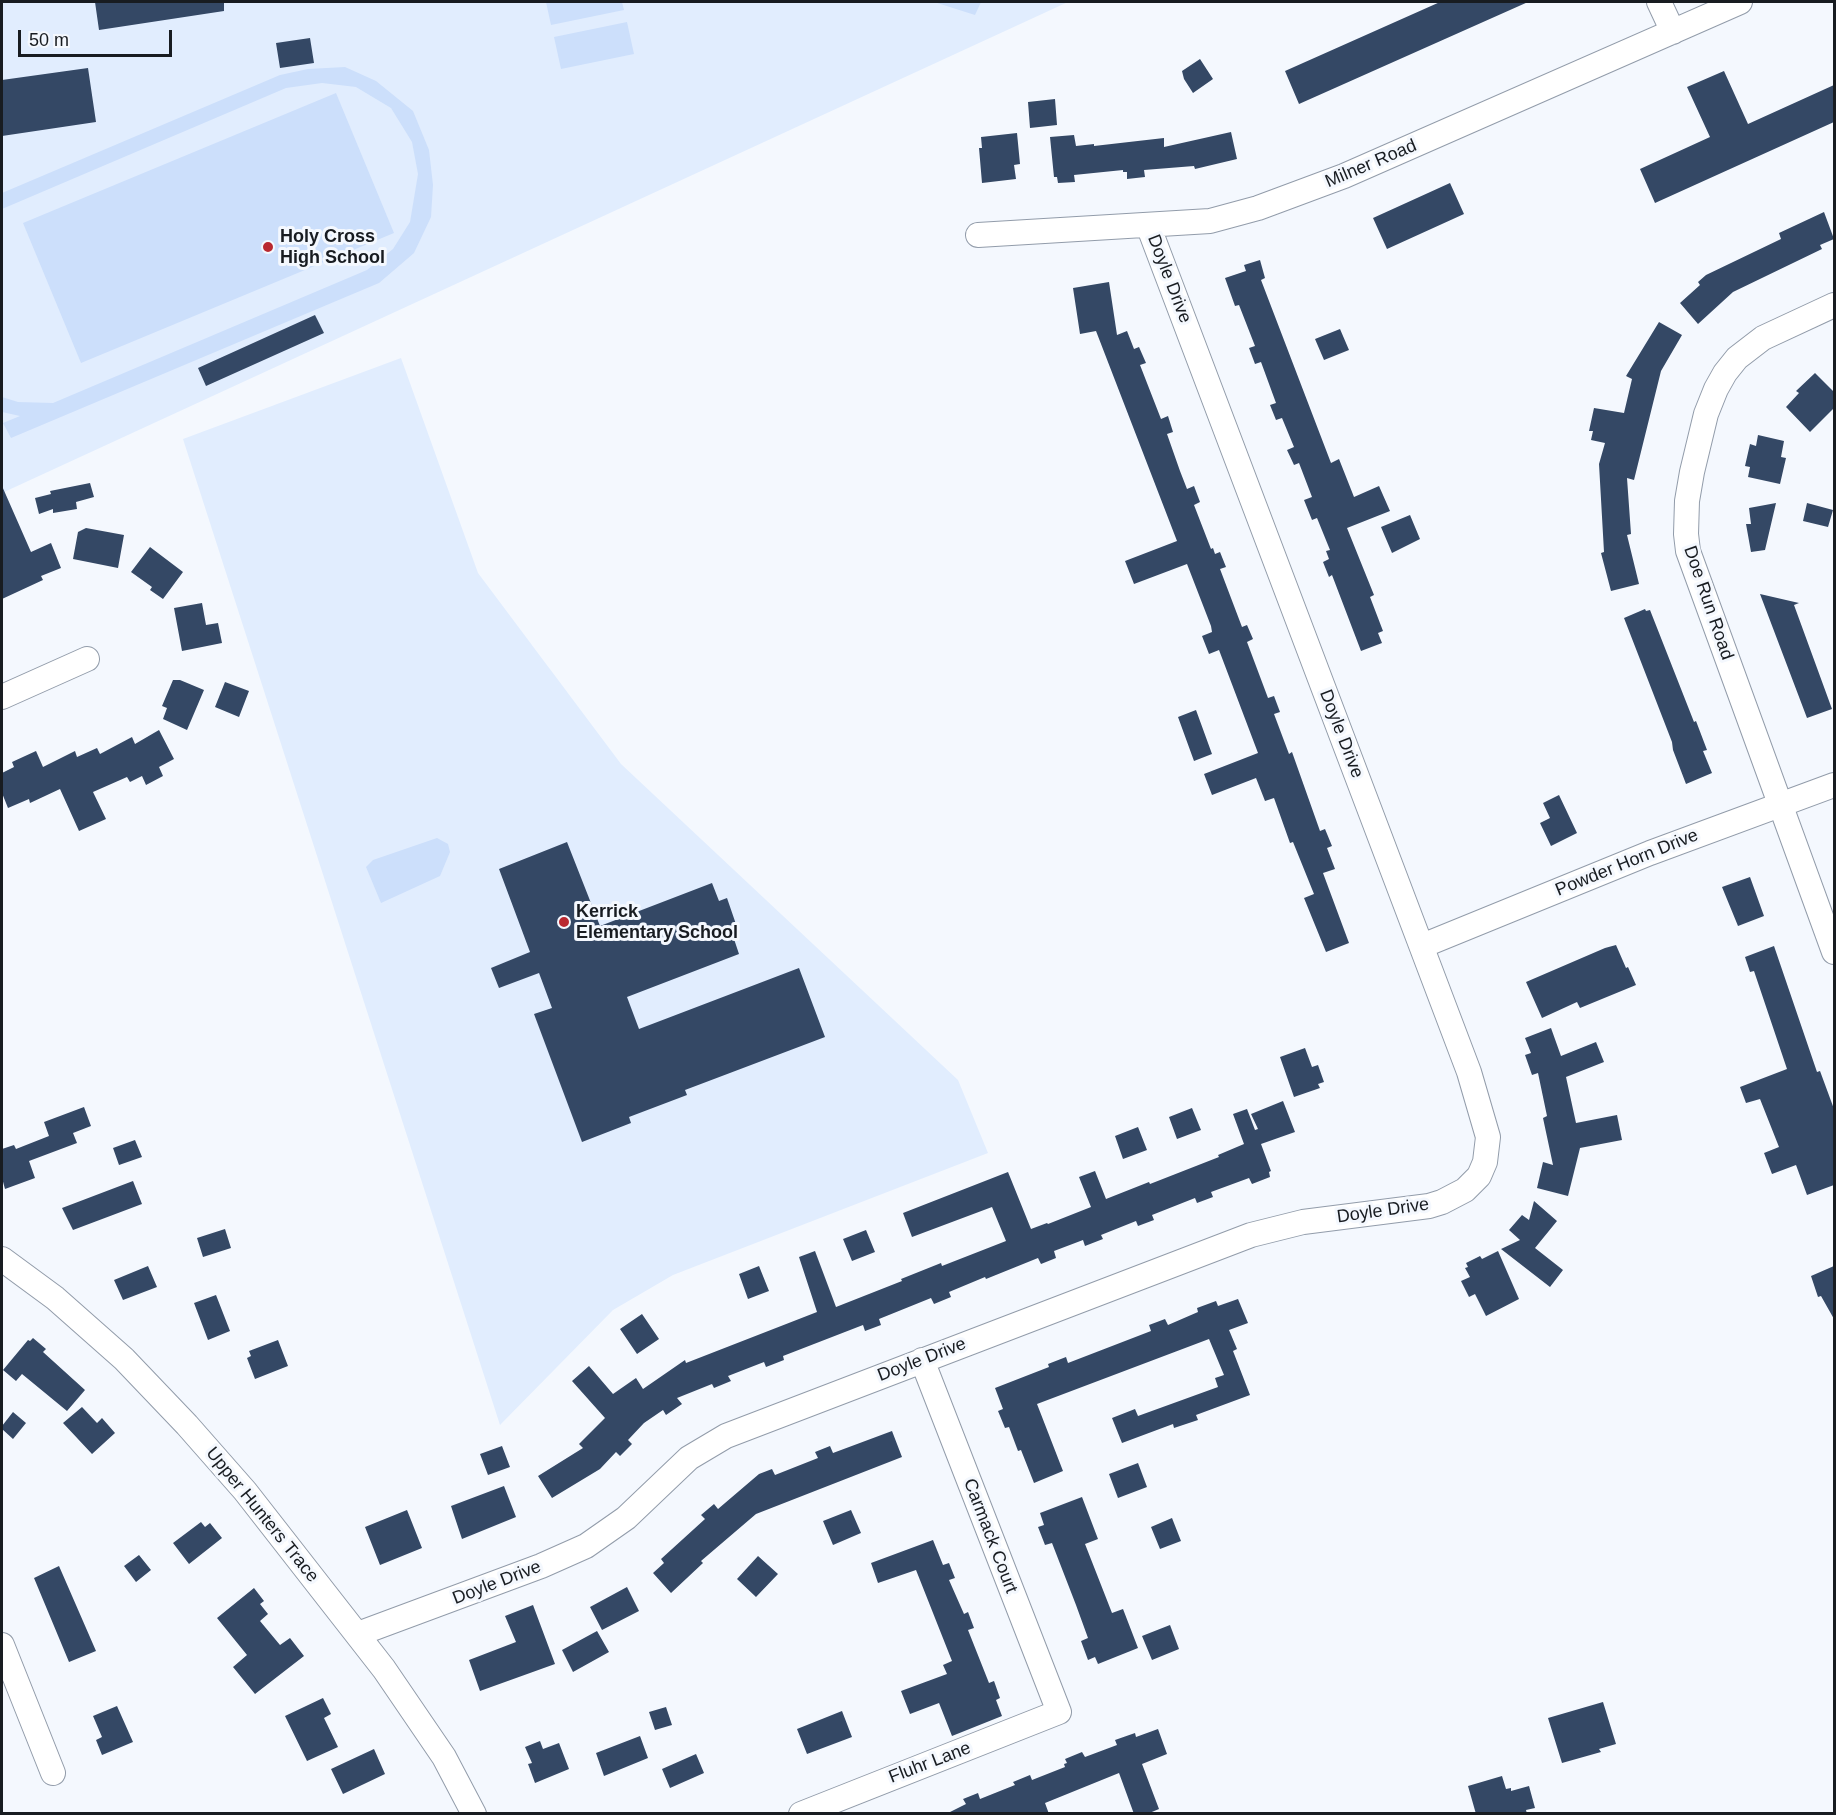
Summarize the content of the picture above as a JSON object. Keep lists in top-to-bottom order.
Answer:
{
  "streets": {
    "street": [
      "Milner Road",
      "Doyle Drive",
      "Doe Run Road",
      "Powder Horn Drive",
      "Upper Hunters Trace",
      "Carmack Court",
      "Fluhr Lane"
    ]
  },
  "crossings": [
    ["Milner Road", "Doyle Drive"],
    ["Doyle Drive", "Powder Horn Drive"],
    ["Doyle Drive", "Upper Hunters Trace"],
    ["Doyle Drive", "Carmack Court"],
    ["Doe Run Road", "Powder Horn Drive"],
    ["Carmack Court", "Fluhr Lane"]
  ],
  "places": ["Holy Cross High School", "Kerrick Elementary School"],
  "scale_bar": "50 m"
}
